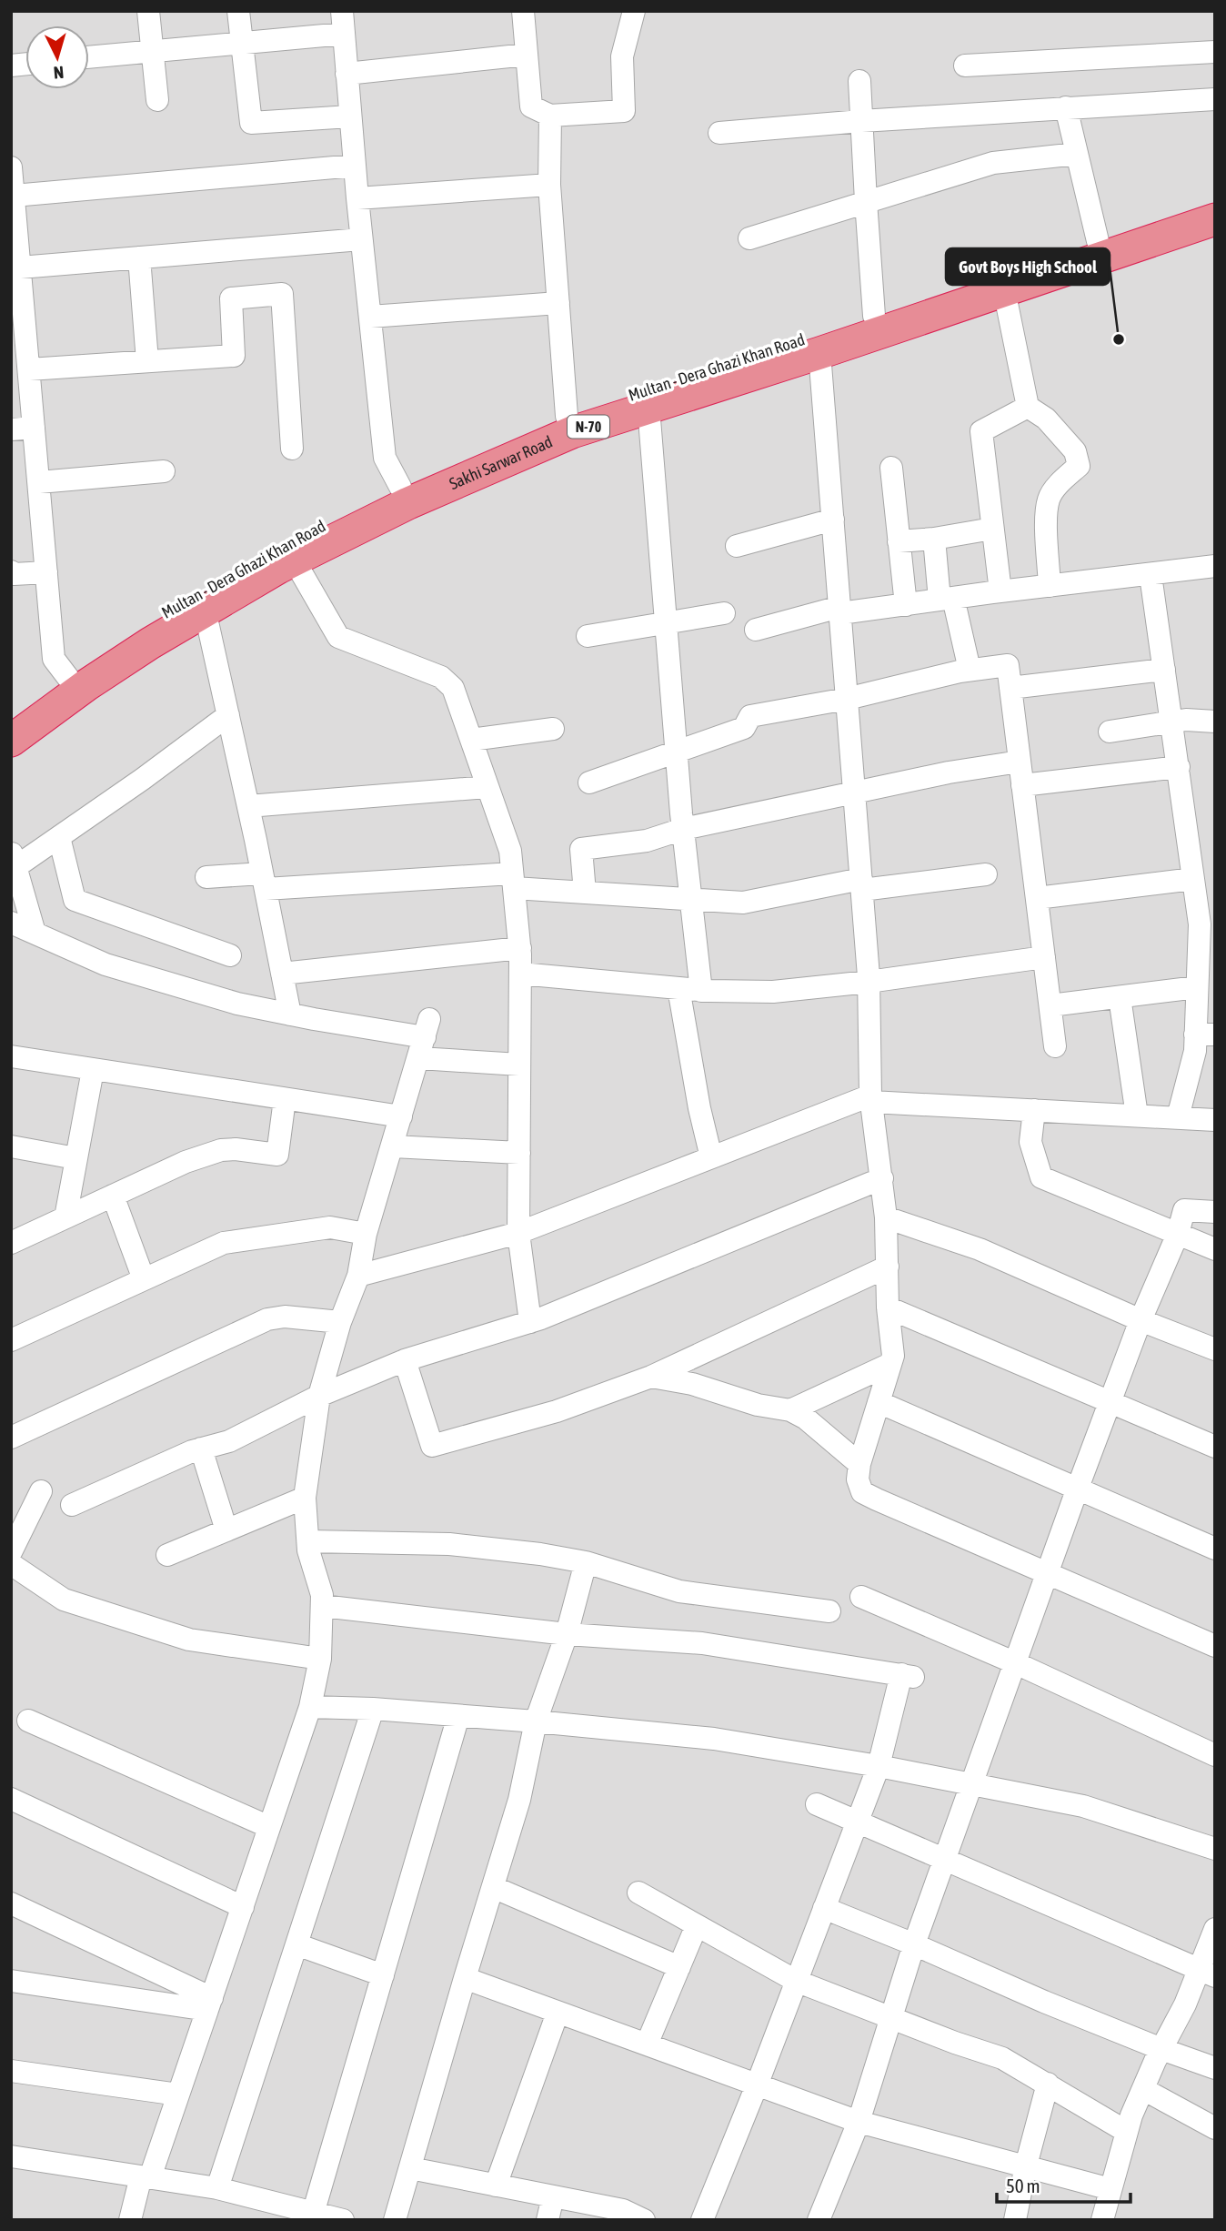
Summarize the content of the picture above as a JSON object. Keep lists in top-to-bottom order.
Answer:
{
  "streets": {
    "highway": ["Multan - Dera Ghazi Khan Road", "N-70", "Sakhi Sarwar Road"]
  },
  "crossings": [
    ["Multan - Dera Ghazi Khan Road", "Sakhi Sarwar Road"]
  ],
  "places": ["Govt Boys High School"],
  "scale_bar": "50 m",
  "north": "bottom"
}
